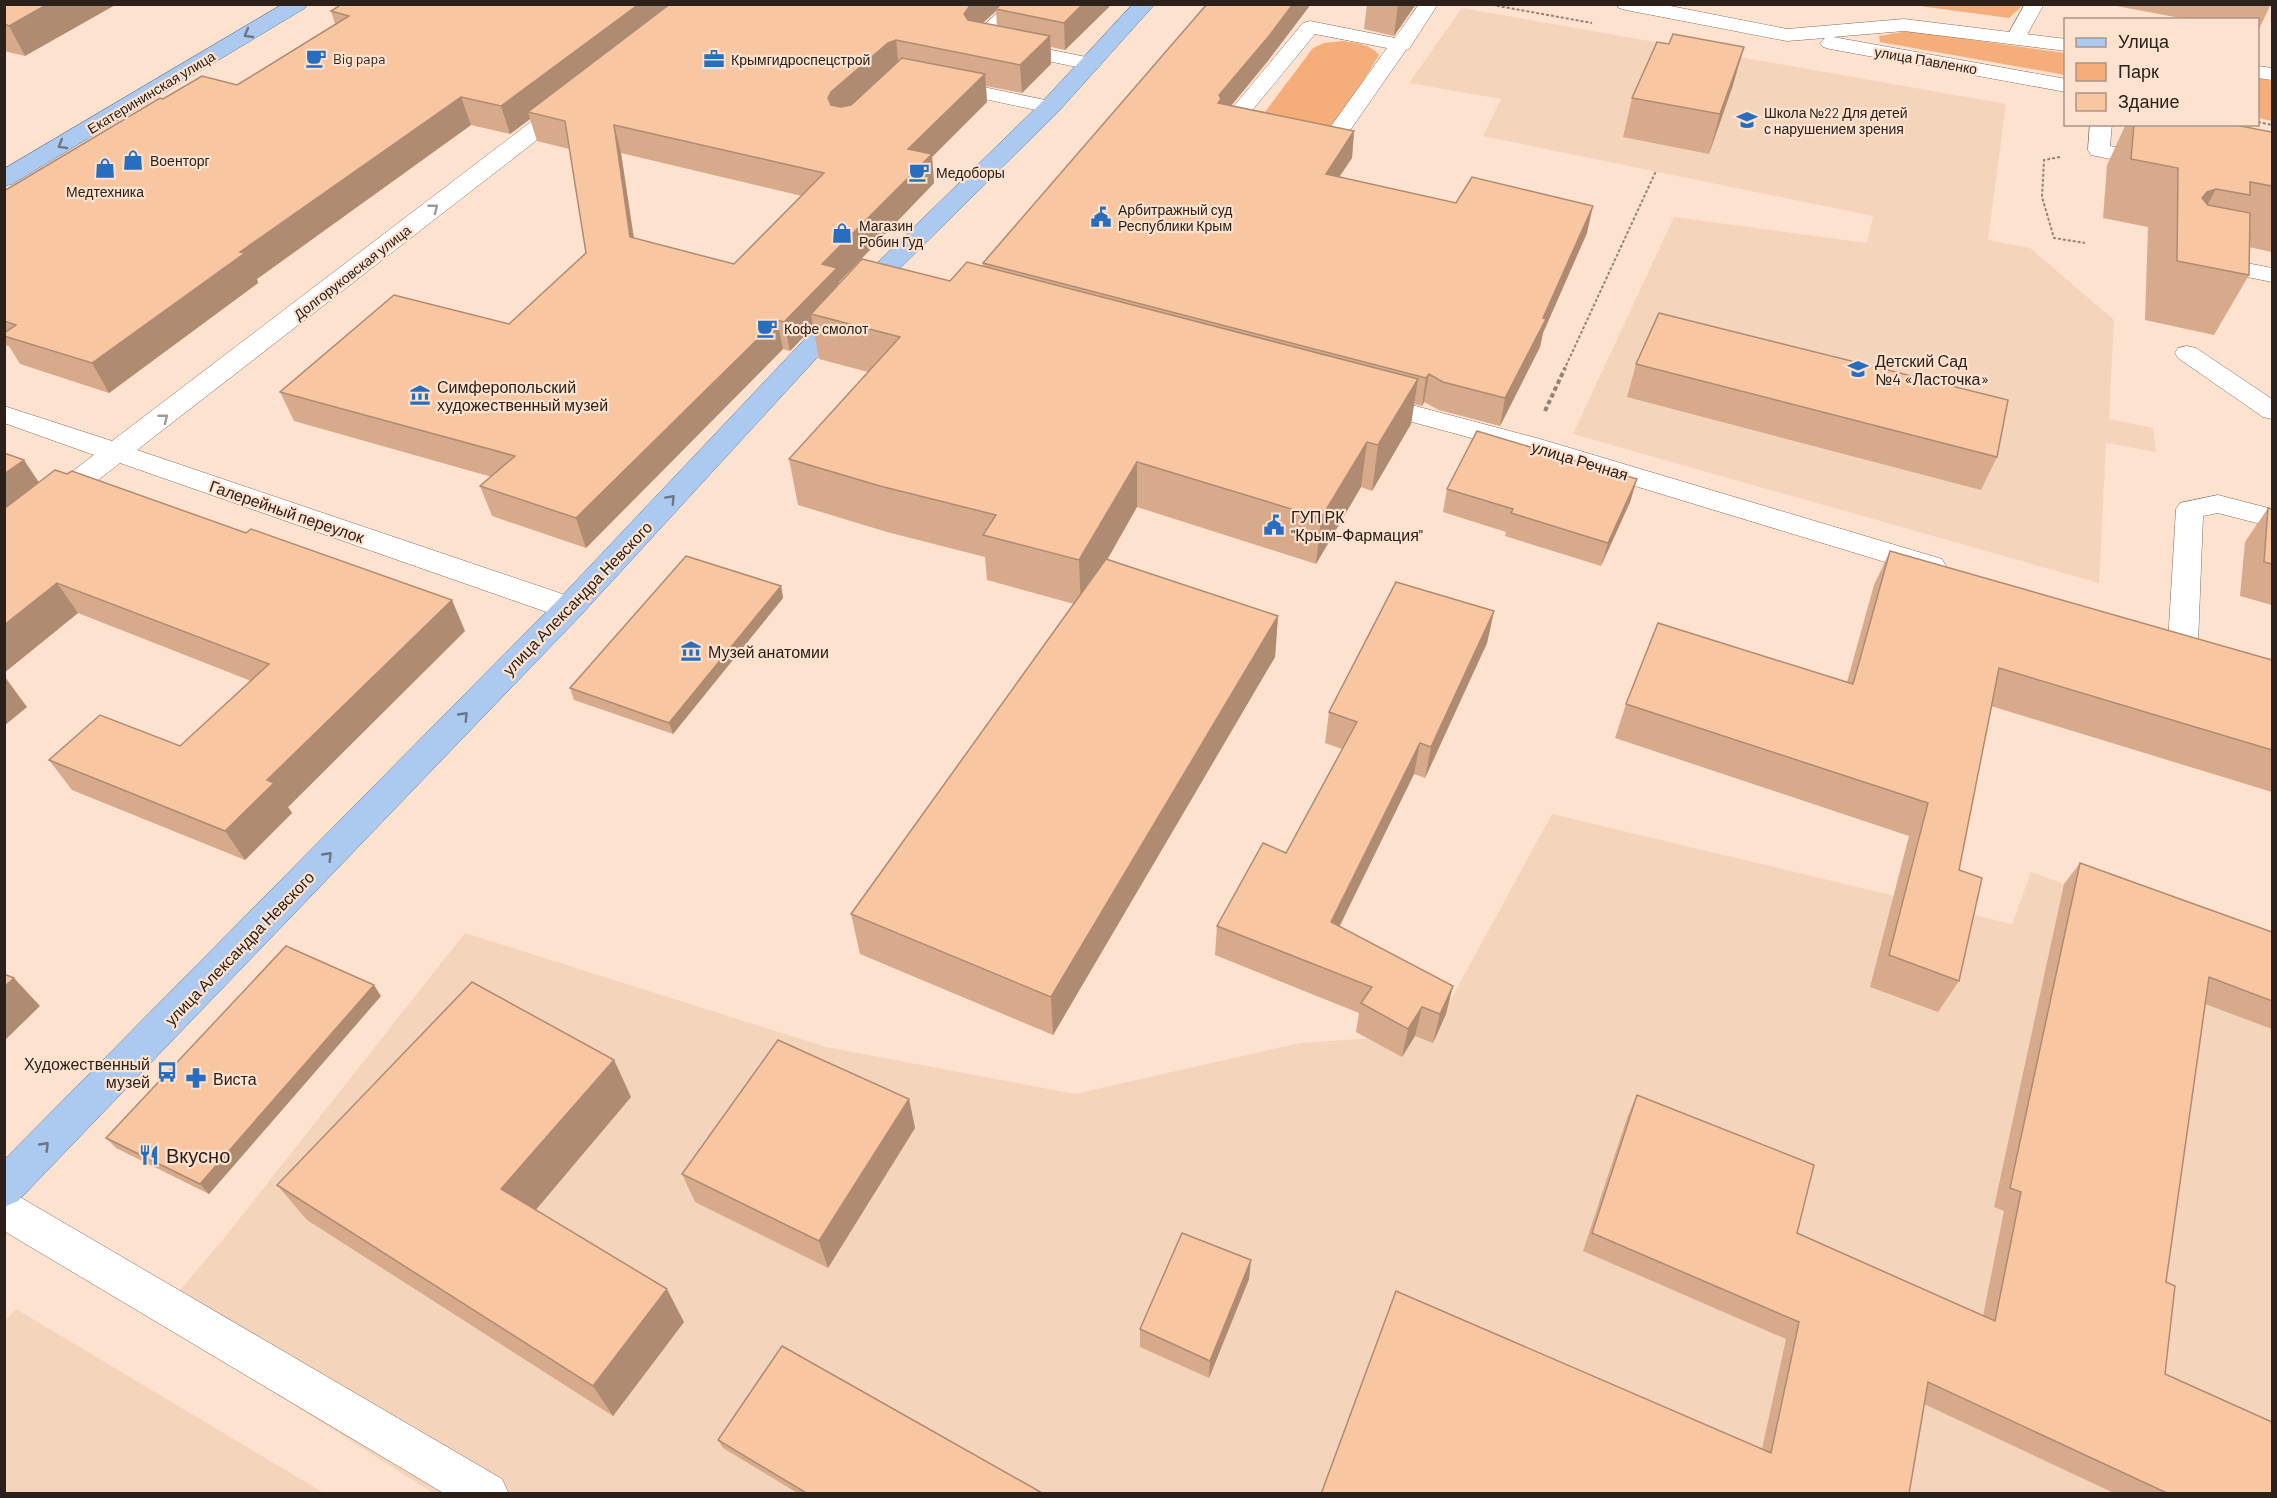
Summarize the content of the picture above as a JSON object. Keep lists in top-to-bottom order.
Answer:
{
  "streets": {
    "main road": ["Екатерининская улица", "улица Александра Невского"],
    "street": [
      "улица Павленко",
      "Долгоруковская улица",
      "улица Речная",
      "Галерейный переулок"
    ]
  },
  "crossings": [
    ["Долгоруковская улица", "Галерейный переулок"],
    ["Галерейный переулок", "улица Александра Невского"]
  ],
  "one_way": ["Екатерининская улица", "Долгоруковская улица", "улица Александра Невского"],
  "places": {
    "cafe": ["Big papa", "Медоборы", "Кофе смолот"],
    "office": ["Крымгидроспецстрой"],
    "school or university": ["Школа №22 Для детей с нарушением зрения", "Детский Сад №4 «Ласточка»"],
    "shop": ["Военторг", "Медтехника", "Магазин Робин Гуд"],
    "public building": ["Арбитражный суд Республики Крым", "ГУП РК \"Крым-Фармация\""],
    "museum": ["Симферопольский художественный музей", "Музей анатомии"],
    "bus stop": ["Художественный музей"],
    "pharmacy": ["Виста"],
    "restaurant": ["Вкусно"]
  },
  "legend": ["Улица", "Парк", "Здание"]
}
